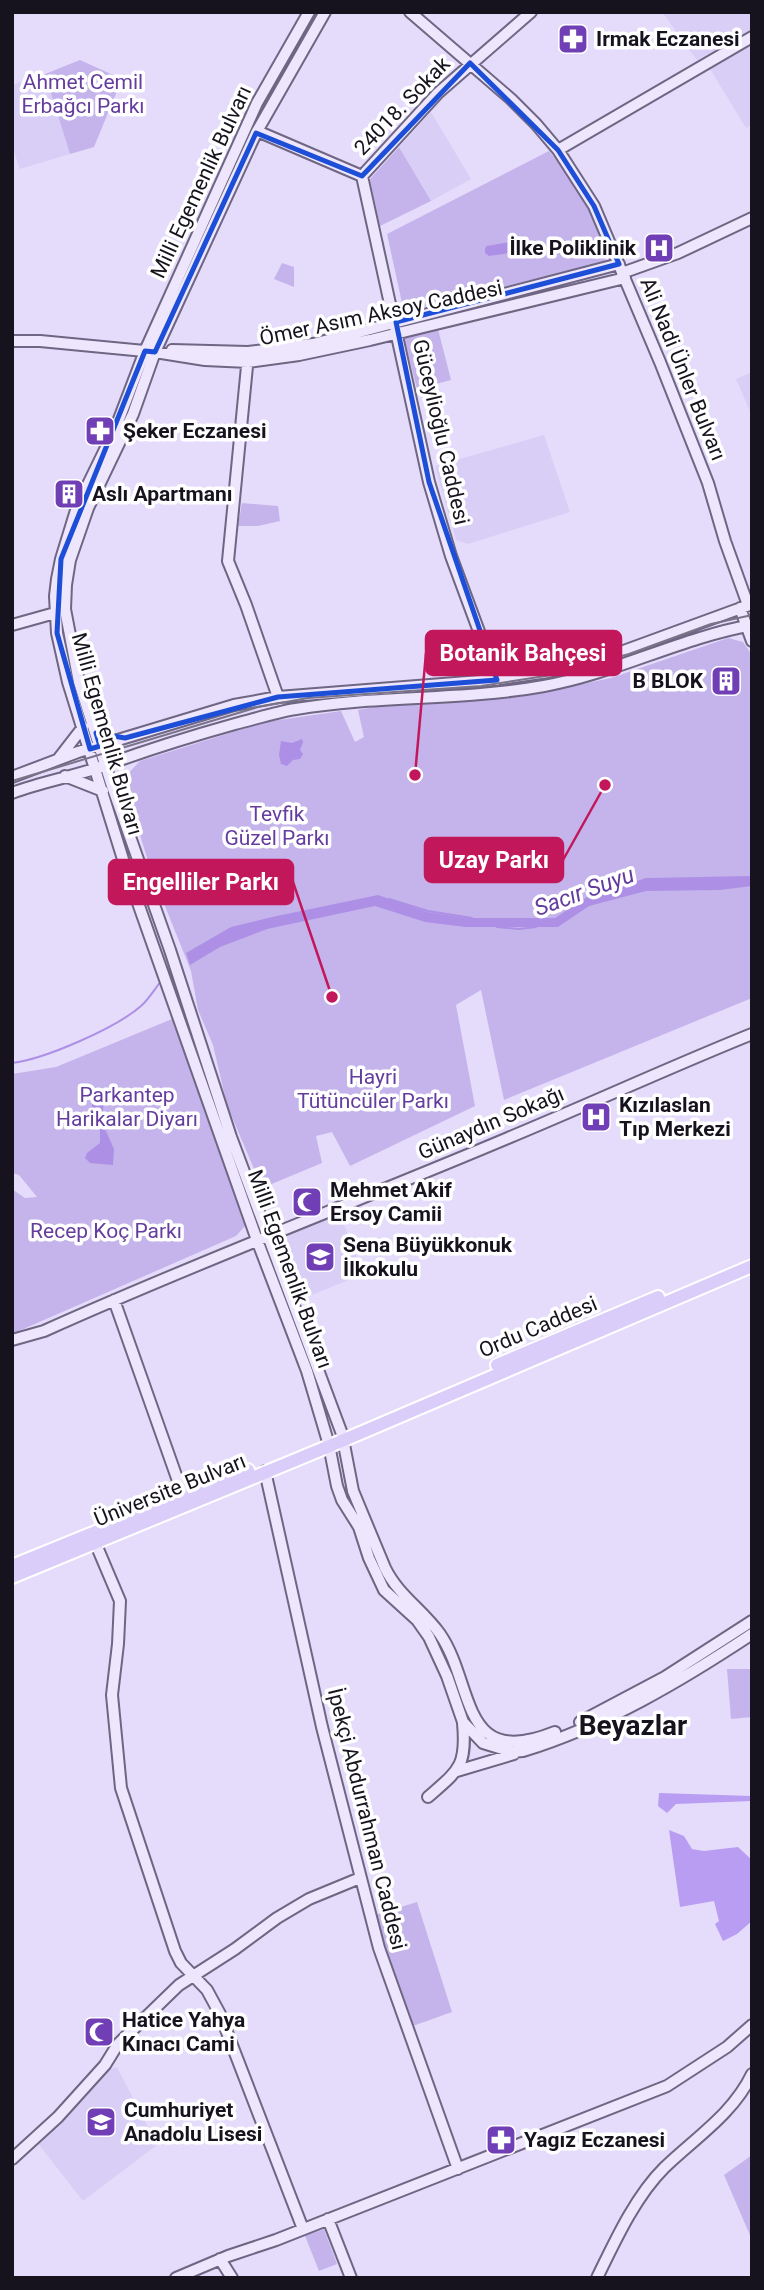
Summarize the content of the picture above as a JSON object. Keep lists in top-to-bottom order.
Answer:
{
  "streets": {
    "main road": ["Ordu Caddesi", "Üniversite Bulvarı"],
    "street": [
      "24018. Sokak",
      "Milli Egemenlik Bulvarı",
      "Ömer Asım Aksoy Caddesi",
      "Ali Nadi Ünler Bulvarı",
      "Güceylioğlu Caddesi",
      "Günaydın Sokağı",
      "İpekçi Abdurrahman Caddesi"
    ]
  },
  "crossings": [
    ["24018. Sokak", "Ali Nadi Ünler Bulvarı"],
    ["24018. Sokak", "Güceylioğlu Caddesi"],
    ["Milli Egemenlik Bulvarı", "Ömer Asım Aksoy Caddesi"],
    ["Milli Egemenlik Bulvarı", "Günaydın Sokağı"],
    ["Milli Egemenlik Bulvarı", "Ordu Caddesi"],
    ["Milli Egemenlik Bulvarı", "Üniversite Bulvarı"],
    ["Ömer Asım Aksoy Caddesi", "Ali Nadi Ünler Bulvarı"],
    ["Ömer Asım Aksoy Caddesi", "Güceylioğlu Caddesi"],
    ["Ordu Caddesi", "Üniversite Bulvarı"],
    ["Üniversite Bulvarı", "İpekçi Abdurrahman Caddesi"]
  ],
  "districts": ["Beyazlar"],
  "water": ["Sacır Suyu"],
  "parks": [
    "Ahmet Cemil Erbağcı Parkı",
    "Tevfik Güzel Parkı",
    "Hayri Tütüncüler Parkı",
    "Parkantep Harikalar Diyarı",
    "Recep Koç Parkı"
  ],
  "places": {
    "pharmacy": ["Irmak Eczanesi", "Şeker Eczanesi", "Yagız Eczanesi"],
    "hospital": ["İlke Poliklinik", "Kızılaslan Tıp Merkezi"],
    "building": ["Aslı Apartmanı", "B BLOK"],
    "other": ["Botanik Bahçesi", "Uzay Parkı", "Engelliler Parkı"],
    "mosque": ["Mehmet Akif Ersoy Camii", "Hatice Yahya Kınacı Cami"],
    "school or university": ["Sena Büyükkonuk İlkokulu", "Cumhuriyet Anadolu Lisesi"]
  }
}
